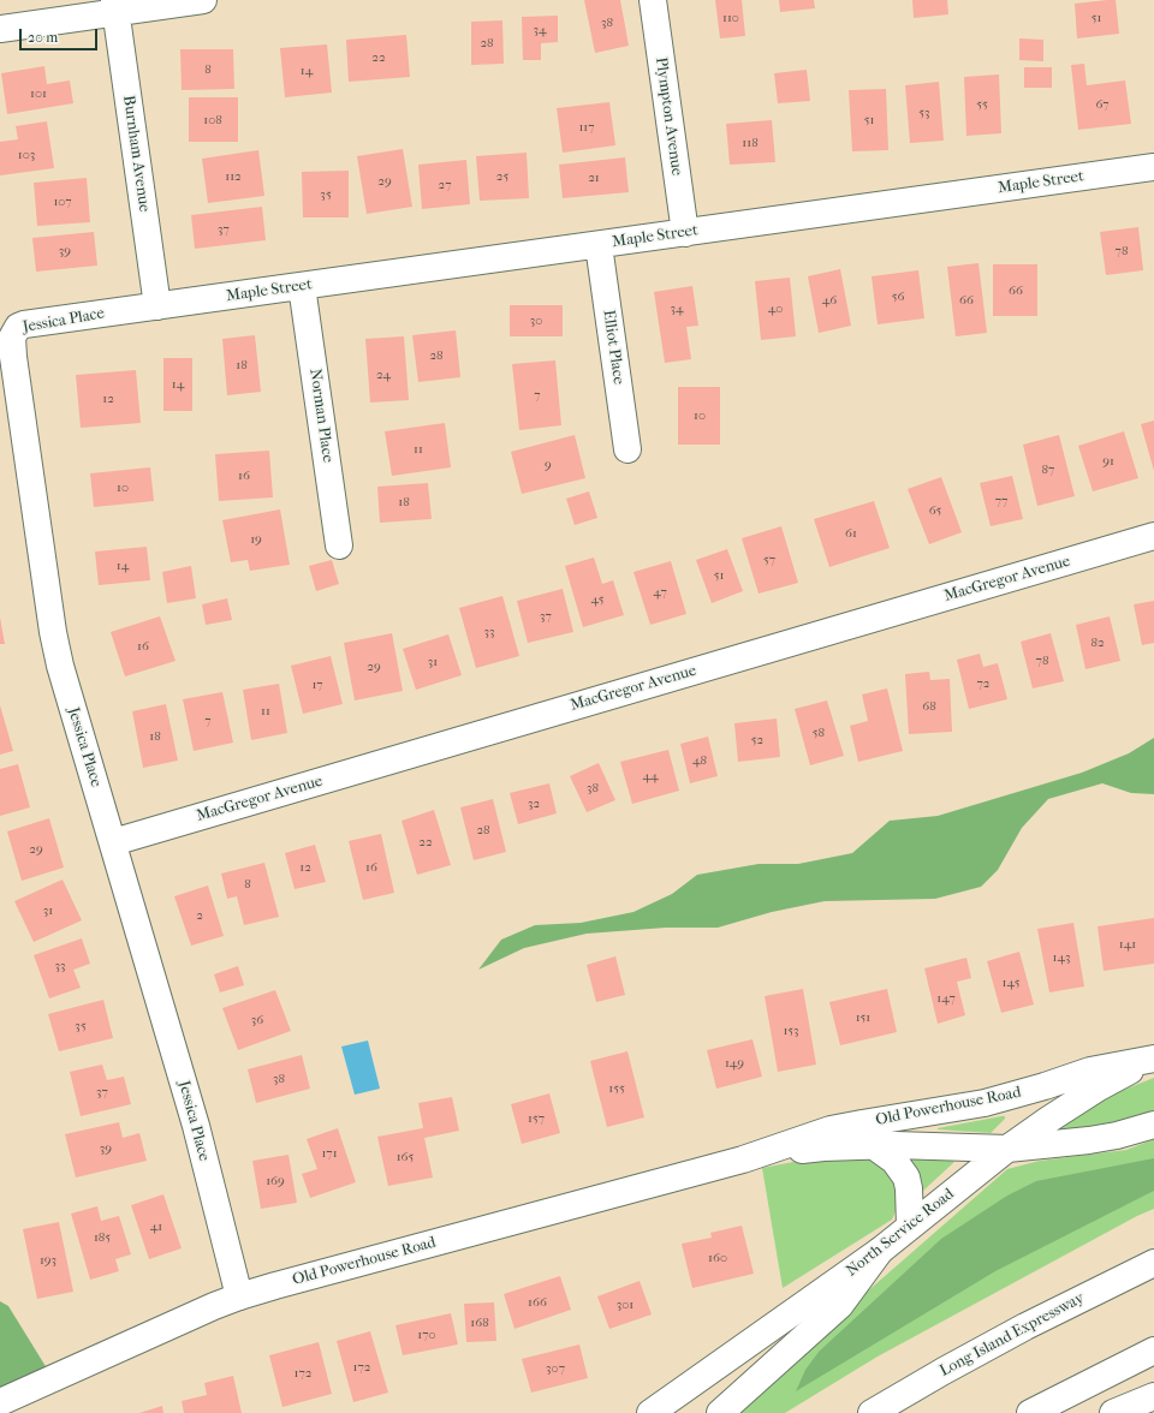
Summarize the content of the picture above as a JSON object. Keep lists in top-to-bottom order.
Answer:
{
  "streets": {
    "main road": [
      "Plympton Avenue",
      "Burnham Avenue",
      "Maple Street",
      "Jessica Place",
      "Elliot Place",
      "Norman Place",
      "MacGregor Avenue",
      "Old Powerhouse Road",
      "North Service Road",
      "Long Island Expressway"
    ]
  },
  "crossings": [
    ["Plympton Avenue", "Maple Street"],
    ["Burnham Avenue", "Maple Street"],
    ["Burnham Avenue", "Jessica Place"],
    ["Maple Street", "Jessica Place"],
    ["Maple Street", "Elliot Place"],
    ["Maple Street", "Norman Place"],
    ["Jessica Place", "MacGregor Avenue"],
    ["Jessica Place", "Old Powerhouse Road"],
    ["Old Powerhouse Road", "North Service Road"]
  ],
  "house_numbers": [
    "110",
    "51",
    "38",
    "34",
    "28",
    "22",
    "8",
    "14",
    "101",
    "55",
    "67",
    "53",
    "108",
    "51",
    "117",
    "118",
    "103",
    "112",
    "25",
    "21",
    "29",
    "27",
    "35",
    "107",
    "37",
    "39",
    "78",
    "66",
    "56",
    "46",
    "66",
    "34",
    "40",
    "30",
    "28",
    "18",
    "24",
    "14",
    "7",
    "12",
    "10",
    "11",
    "91",
    "9",
    "87",
    "16",
    "10",
    "77",
    "18",
    "65",
    "61",
    "19",
    "57",
    "14",
    "51",
    "47",
    "45",
    "37",
    "33",
    "82",
    "16",
    "78",
    "31",
    "29",
    "72",
    "17",
    "68",
    "11",
    "7",
    "58",
    "18",
    "52",
    "48",
    "44",
    "38",
    "32",
    "28",
    "22",
    "29",
    "12",
    "16",
    "8",
    "31",
    "2",
    "141",
    "143",
    "33",
    "145",
    "147",
    "151",
    "36",
    "35",
    "153",
    "149",
    "38",
    "155",
    "37",
    "157",
    "39",
    "171",
    "165",
    "169",
    "41",
    "185",
    "160",
    "193",
    "166",
    "301",
    "168",
    "170",
    "172",
    "307",
    "172"
  ],
  "scale_bar": "20 m"
}
